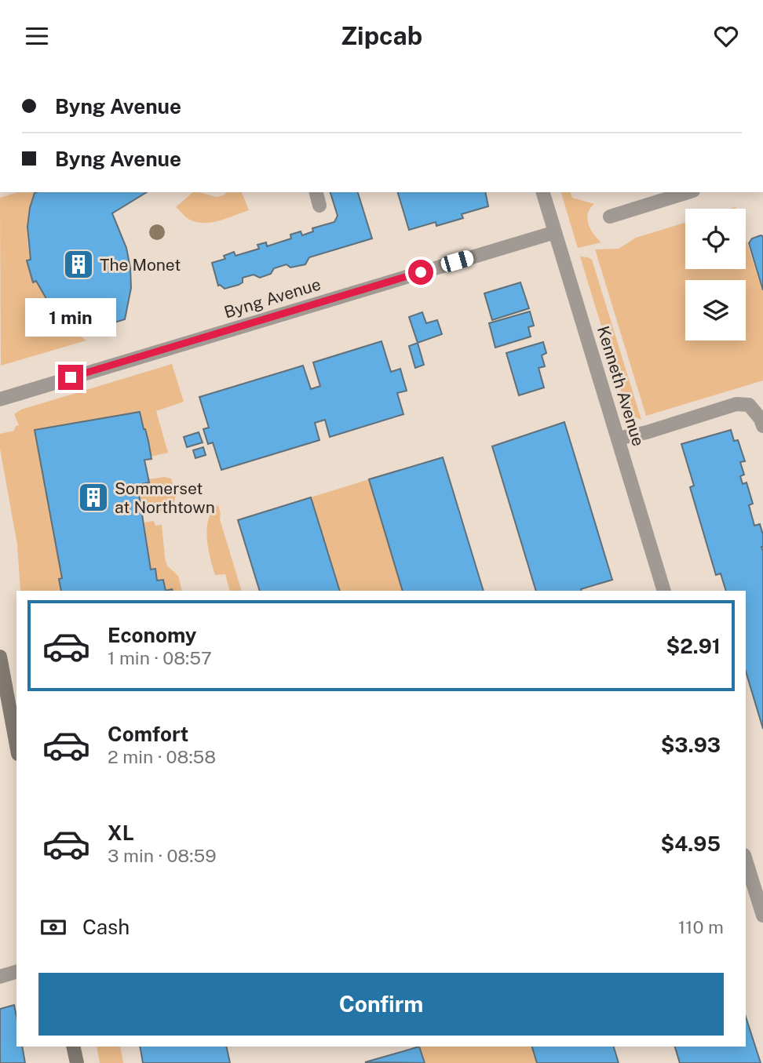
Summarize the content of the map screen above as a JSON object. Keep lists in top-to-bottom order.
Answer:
{
  "streets": {
    "street": ["Byng Avenue", "Kenneth Avenue"]
  },
  "crossings": [
    ["Byng Avenue", "Kenneth Avenue"]
  ],
  "places": {
    "building": ["The Monet", "Sommerset at Northtown"]
  },
  "page": {
    "header": "Zipcab",
    "banner": ["Byng Avenue", "Byng Avenue"],
    "bubble": "1 min",
    "list": [
      {
        "name": "Economy",
        "note": "1 min · 08:57",
        "value": "$2.91"
      },
      {
        "name": "Comfort",
        "note": "2 min · 08:58",
        "value": "$3.93"
      },
      {
        "name": "XL",
        "note": "3 min · 08:59",
        "value": "$4.95"
      }
    ],
    "pay": ["Cash", "110 m"],
    "buttons": "Confirm"
  }
}
